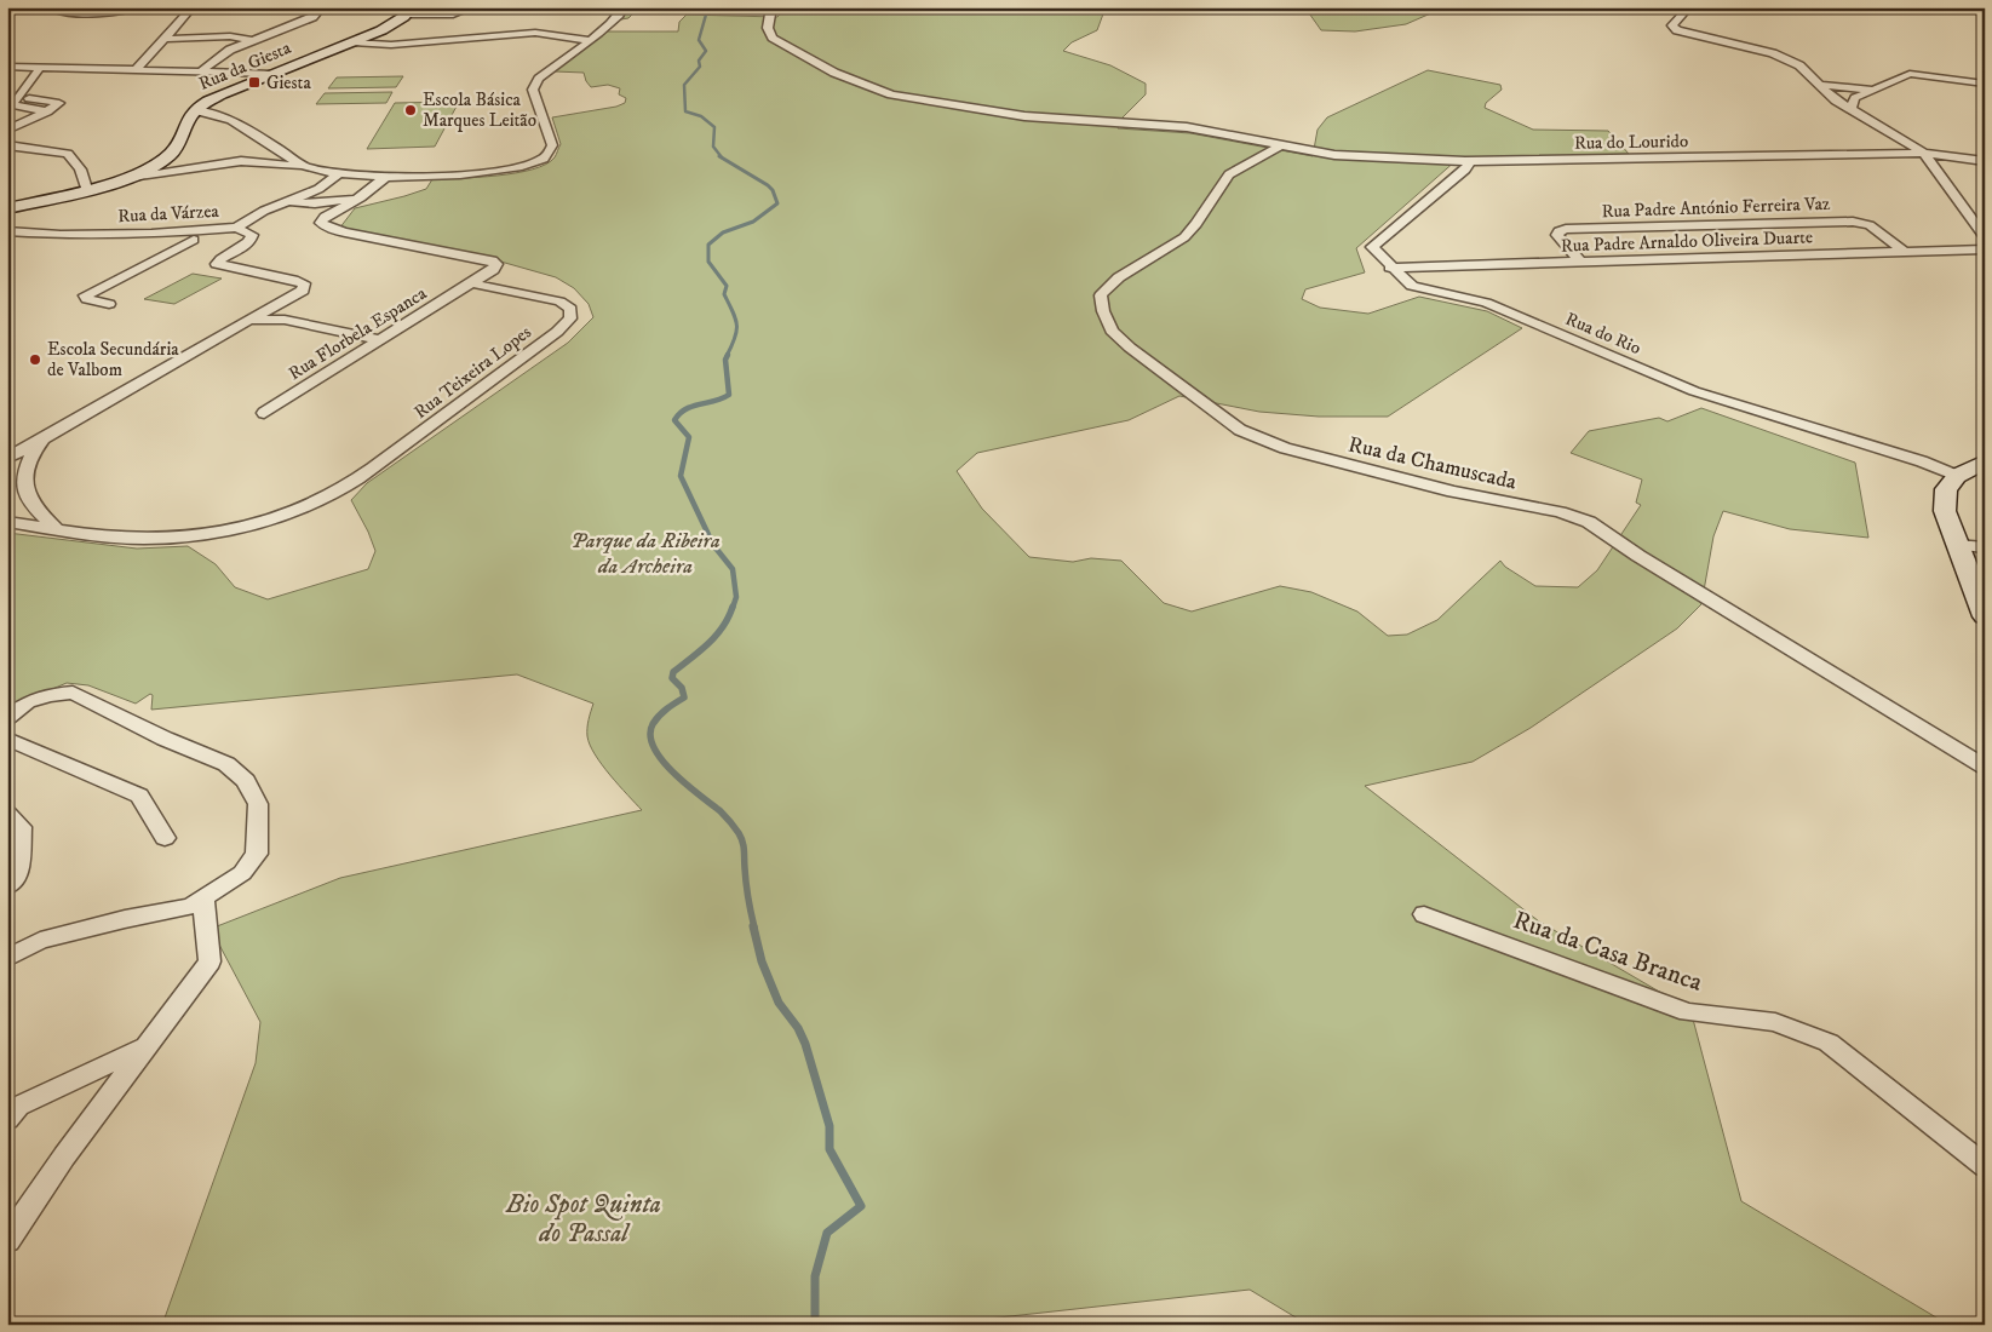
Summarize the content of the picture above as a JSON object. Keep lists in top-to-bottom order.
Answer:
{
  "streets": {
    "street": [
      "Rua da Giesta",
      "Rua do Lourido",
      "Rua Padre António Ferreira Vaz",
      "Rua da Várzea",
      "Rua Padre Arnaldo Oliveira Duarte",
      "Rua Florbela Espanca",
      "Rua do Rio",
      "Rua Teixeira Lopes",
      "Rua da Chamuscada",
      "Rua da Casa Branca"
    ]
  },
  "crossings": [
    ["Rua do Lourido", "Rua do Rio"],
    ["Rua do Lourido", "Rua da Chamuscada"],
    ["Rua Padre António Ferreira Vaz", "Rua Padre Arnaldo Oliveira Duarte"],
    ["Rua Padre Arnaldo Oliveira Duarte", "Rua do Rio"],
    ["Rua Florbela Espanca", "Rua Teixeira Lopes"]
  ],
  "parks": ["Parque da Ribeira da Archeira", "Bio Spot Quinta do Passal"],
  "places": {
    "transit": ["Giesta"],
    "other": ["Escola Básica Marques Leitão", "Escola Secundária de Valbom"]
  }
}
